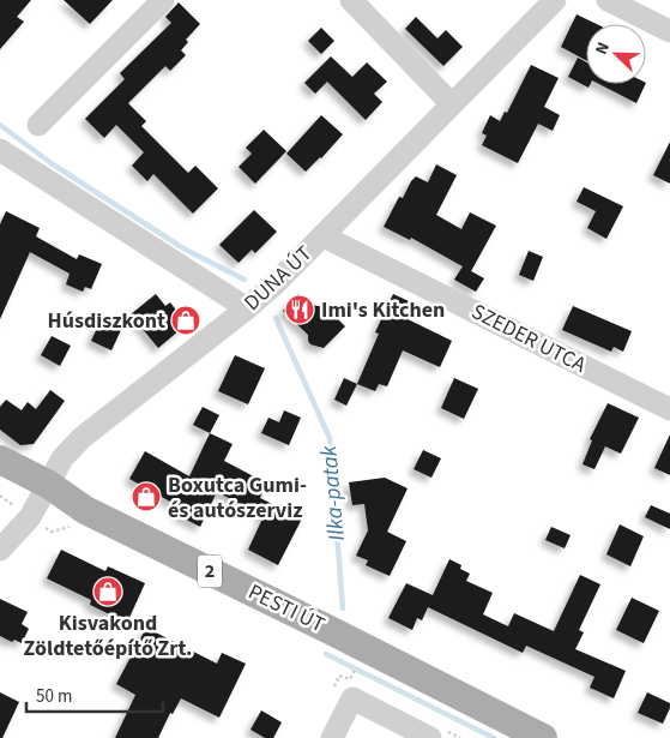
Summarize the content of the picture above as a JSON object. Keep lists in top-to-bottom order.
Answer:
{
  "streets": {
    "main road": ["2", "PESTI ÚT"],
    "street": ["DUNA ÚT", "SZEDER UTCA"]
  },
  "crossings": [
    ["DUNA ÚT", "SZEDER UTCA"],
    ["DUNA ÚT", "PESTI ÚT"]
  ],
  "water": ["Ilka-patak"],
  "places": {
    "restaurant": ["Imi's Kitchen"],
    "shop": ["Húsdiszkont", "Boxutca Gumi- és autószerviz", "Kisvakond Zöldtetőépítő Zrt."]
  },
  "scale_bar": "50 m",
  "north": "top left"
}
